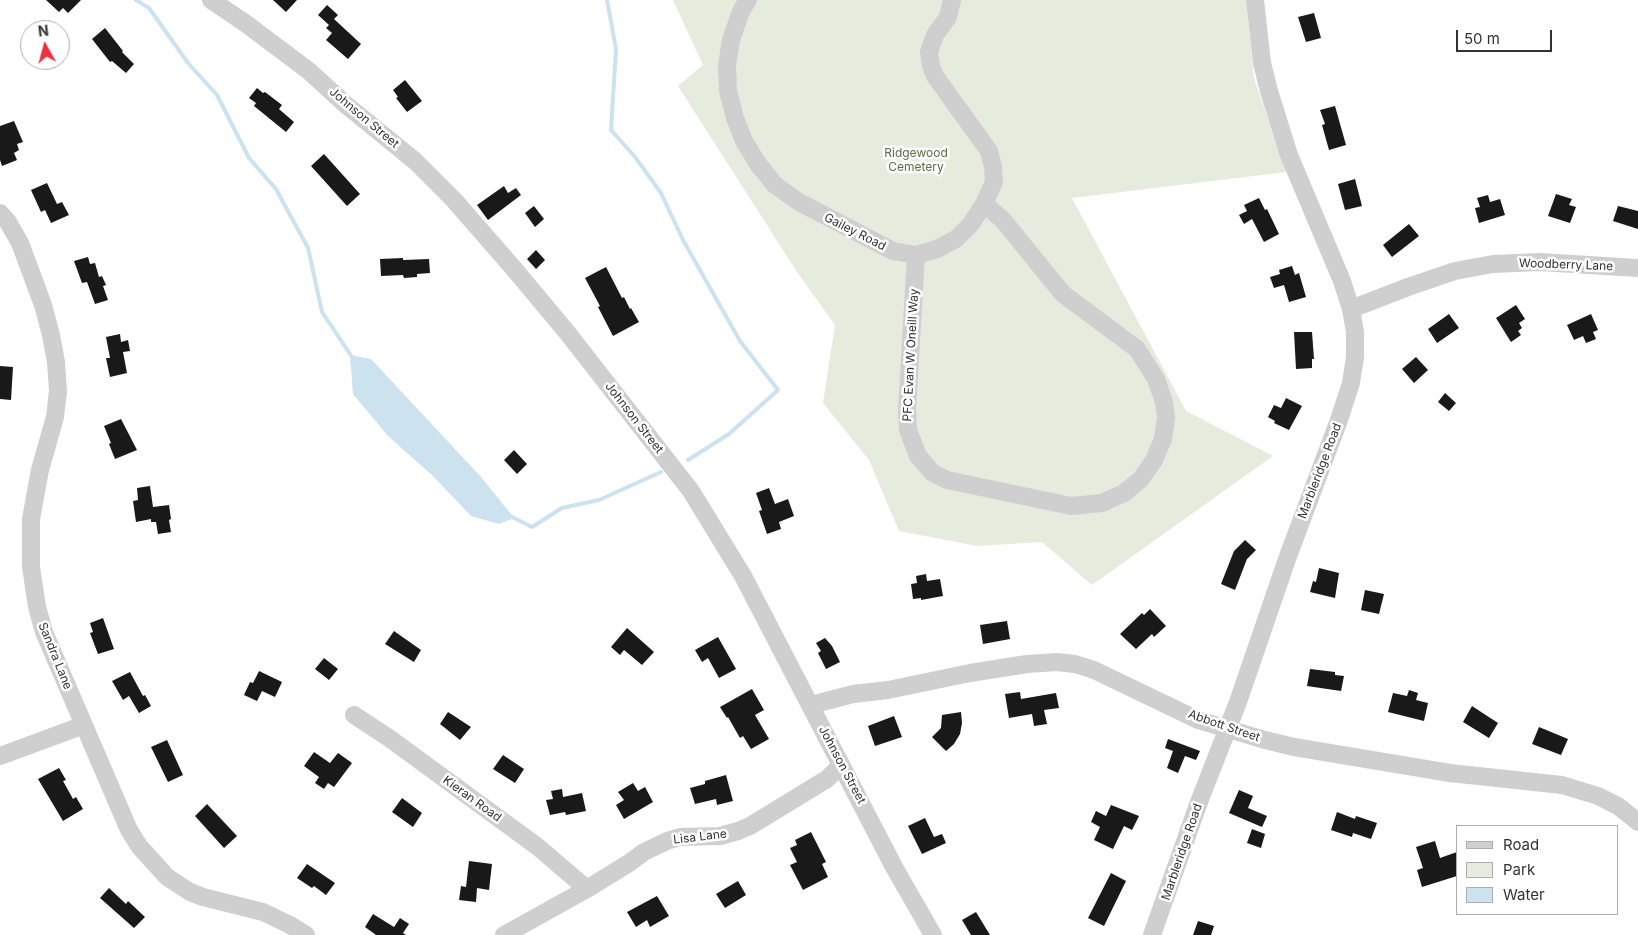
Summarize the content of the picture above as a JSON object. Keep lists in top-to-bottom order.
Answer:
{
  "streets": {
    "street": [
      "Johnson Street",
      "Gailey Road",
      "Woodberry Lane",
      "PFC Evan W Oneill Way",
      "Marbleridge Road",
      "Sandra Lane",
      "Abbott Street",
      "Kieran Road",
      "Lisa Lane"
    ]
  },
  "crossings": [
    ["Johnson Street", "Abbott Street"],
    ["Johnson Street", "Lisa Lane"],
    ["Gailey Road", "PFC Evan W Oneill Way"],
    ["Woodberry Lane", "Marbleridge Road"],
    ["Marbleridge Road", "Abbott Street"],
    ["Kieran Road", "Lisa Lane"]
  ],
  "parks": ["Ridgewood Cemetery"],
  "legend": ["Road", "Park", "Water"],
  "scale_bar": "50 m",
  "north": "top"
}
